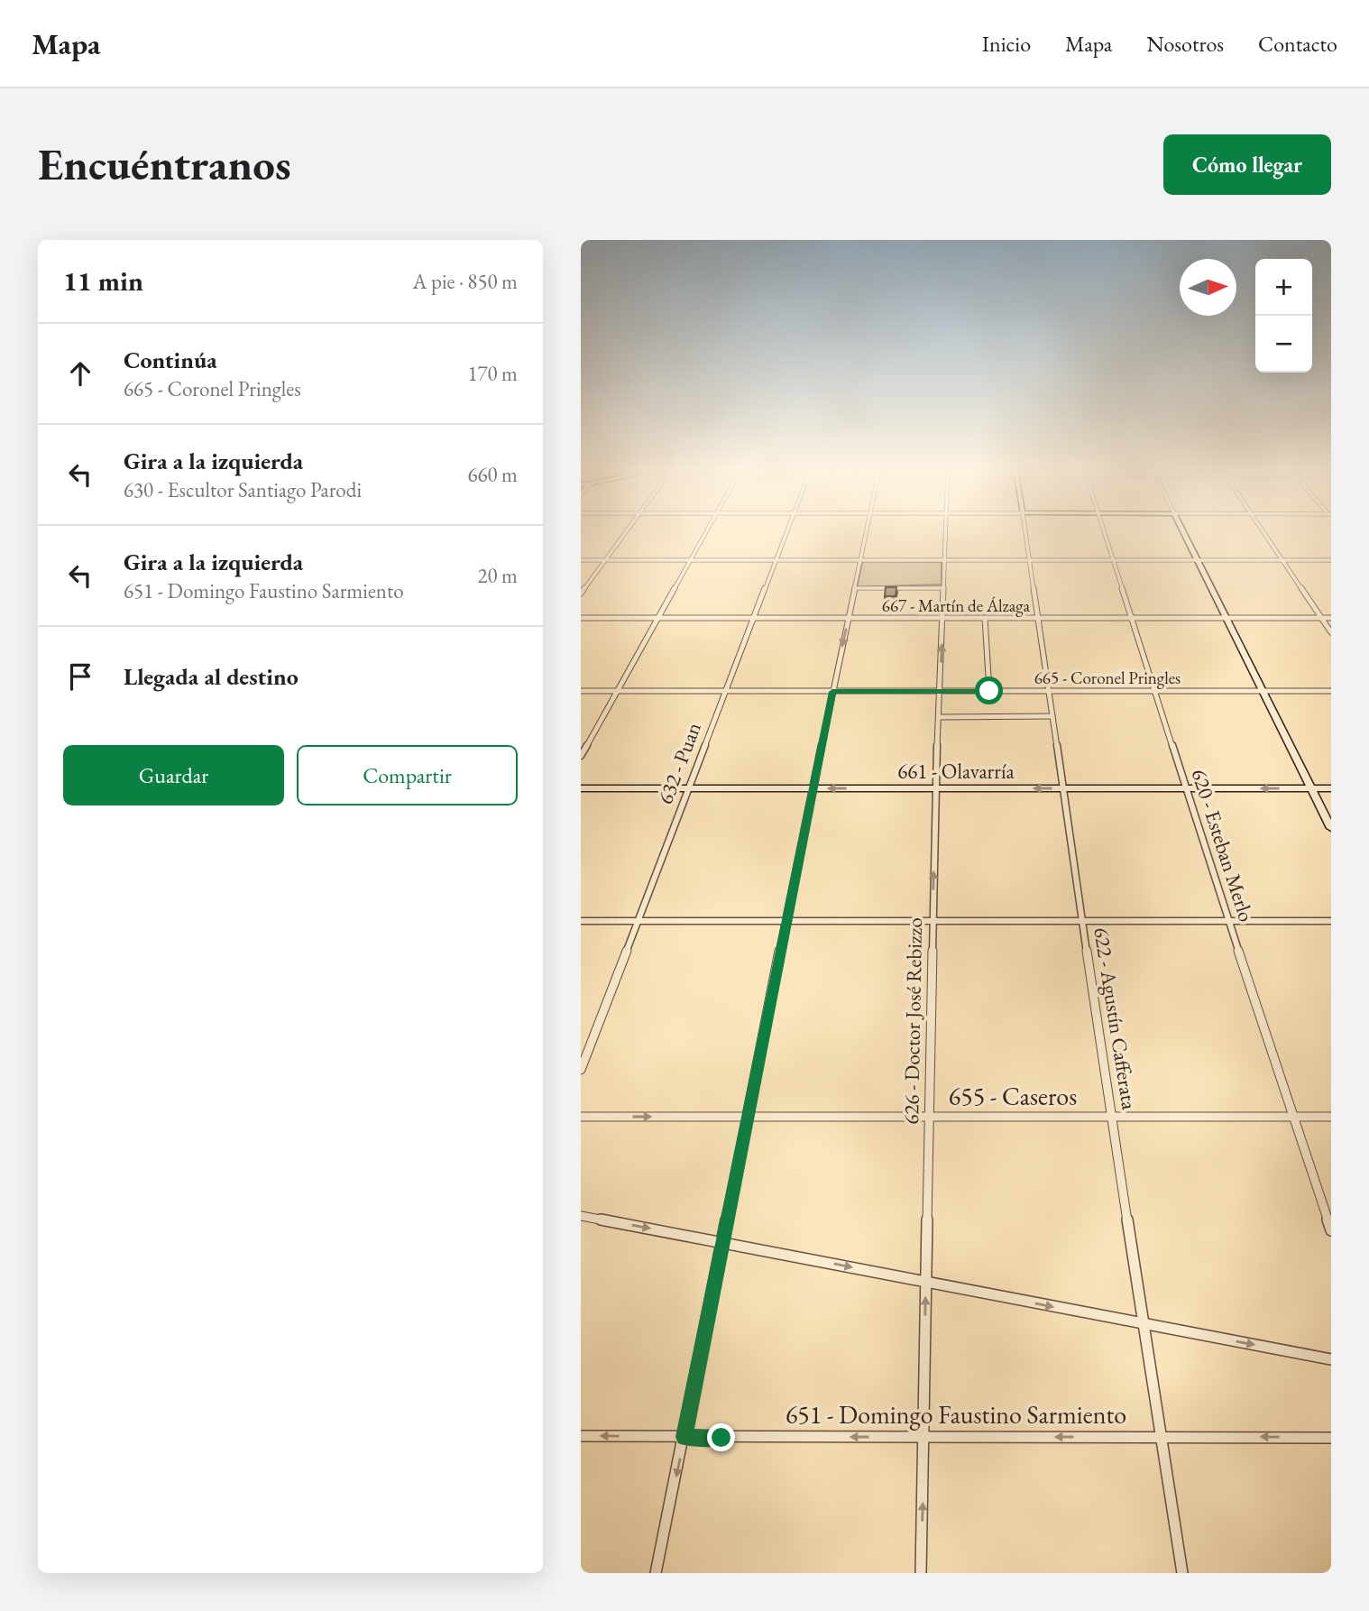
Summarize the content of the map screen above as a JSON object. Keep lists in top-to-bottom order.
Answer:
{
  "streets": {
    "main road": ["661 - Olavarría"],
    "street": [
      "667 - Martín de Álzaga",
      "665 - Coronel Pringles",
      "632 - Puan",
      "620 - Esteban Merlo",
      "622 - Agustín Cafferata",
      "626 - Doctor José Rebizzo",
      "655 - Caseros",
      "651 - Domingo Faustino Sarmiento"
    ]
  },
  "crossings": [
    ["667 - Martín de Álzaga", "632 - Puan"],
    ["667 - Martín de Álzaga", "620 - Esteban Merlo"],
    ["667 - Martín de Álzaga", "622 - Agustín Cafferata"],
    ["667 - Martín de Álzaga", "626 - Doctor José Rebizzo"],
    ["665 - Coronel Pringles", "632 - Puan"],
    ["665 - Coronel Pringles", "620 - Esteban Merlo"],
    ["665 - Coronel Pringles", "622 - Agustín Cafferata"],
    ["665 - Coronel Pringles", "626 - Doctor José Rebizzo"],
    ["632 - Puan", "661 - Olavarría"],
    ["661 - Olavarría", "620 - Esteban Merlo"],
    ["661 - Olavarría", "622 - Agustín Cafferata"],
    ["661 - Olavarría", "626 - Doctor José Rebizzo"],
    ["620 - Esteban Merlo", "655 - Caseros"],
    ["622 - Agustín Cafferata", "655 - Caseros"],
    ["622 - Agustín Cafferata", "651 - Domingo Faustino Sarmiento"],
    ["626 - Doctor José Rebizzo", "655 - Caseros"],
    ["626 - Doctor José Rebizzo", "651 - Domingo Faustino Sarmiento"]
  ],
  "one_way": ["661 - Olavarría", "626 - Doctor José Rebizzo", "651 - Domingo Faustino Sarmiento"],
  "north": "right",
  "page": {
    "header": "Mapa",
    "nav": [
      "Inicio",
      "Mapa",
      "Nosotros",
      "Contacto"
    ],
    "buttons": [
      "Cómo llegar",
      ["Guardar", "Compartir"]
    ],
    "title": "Encuéntranos",
    "heading": ["11 min", "A pie · 850 m"],
    "map_buttons": ["+", "−"],
    "list": [
      ["Continúa", "665 - Coronel Pringles", "170 m"],
      ["Gira a la izquierda", "630 - Escultor Santiago Parodi", "660 m"],
      ["Gira a la izquierda", "651 - Domingo Faustino Sarmiento", "20 m"],
      "Llegada al destino"
    ]
  }
}
